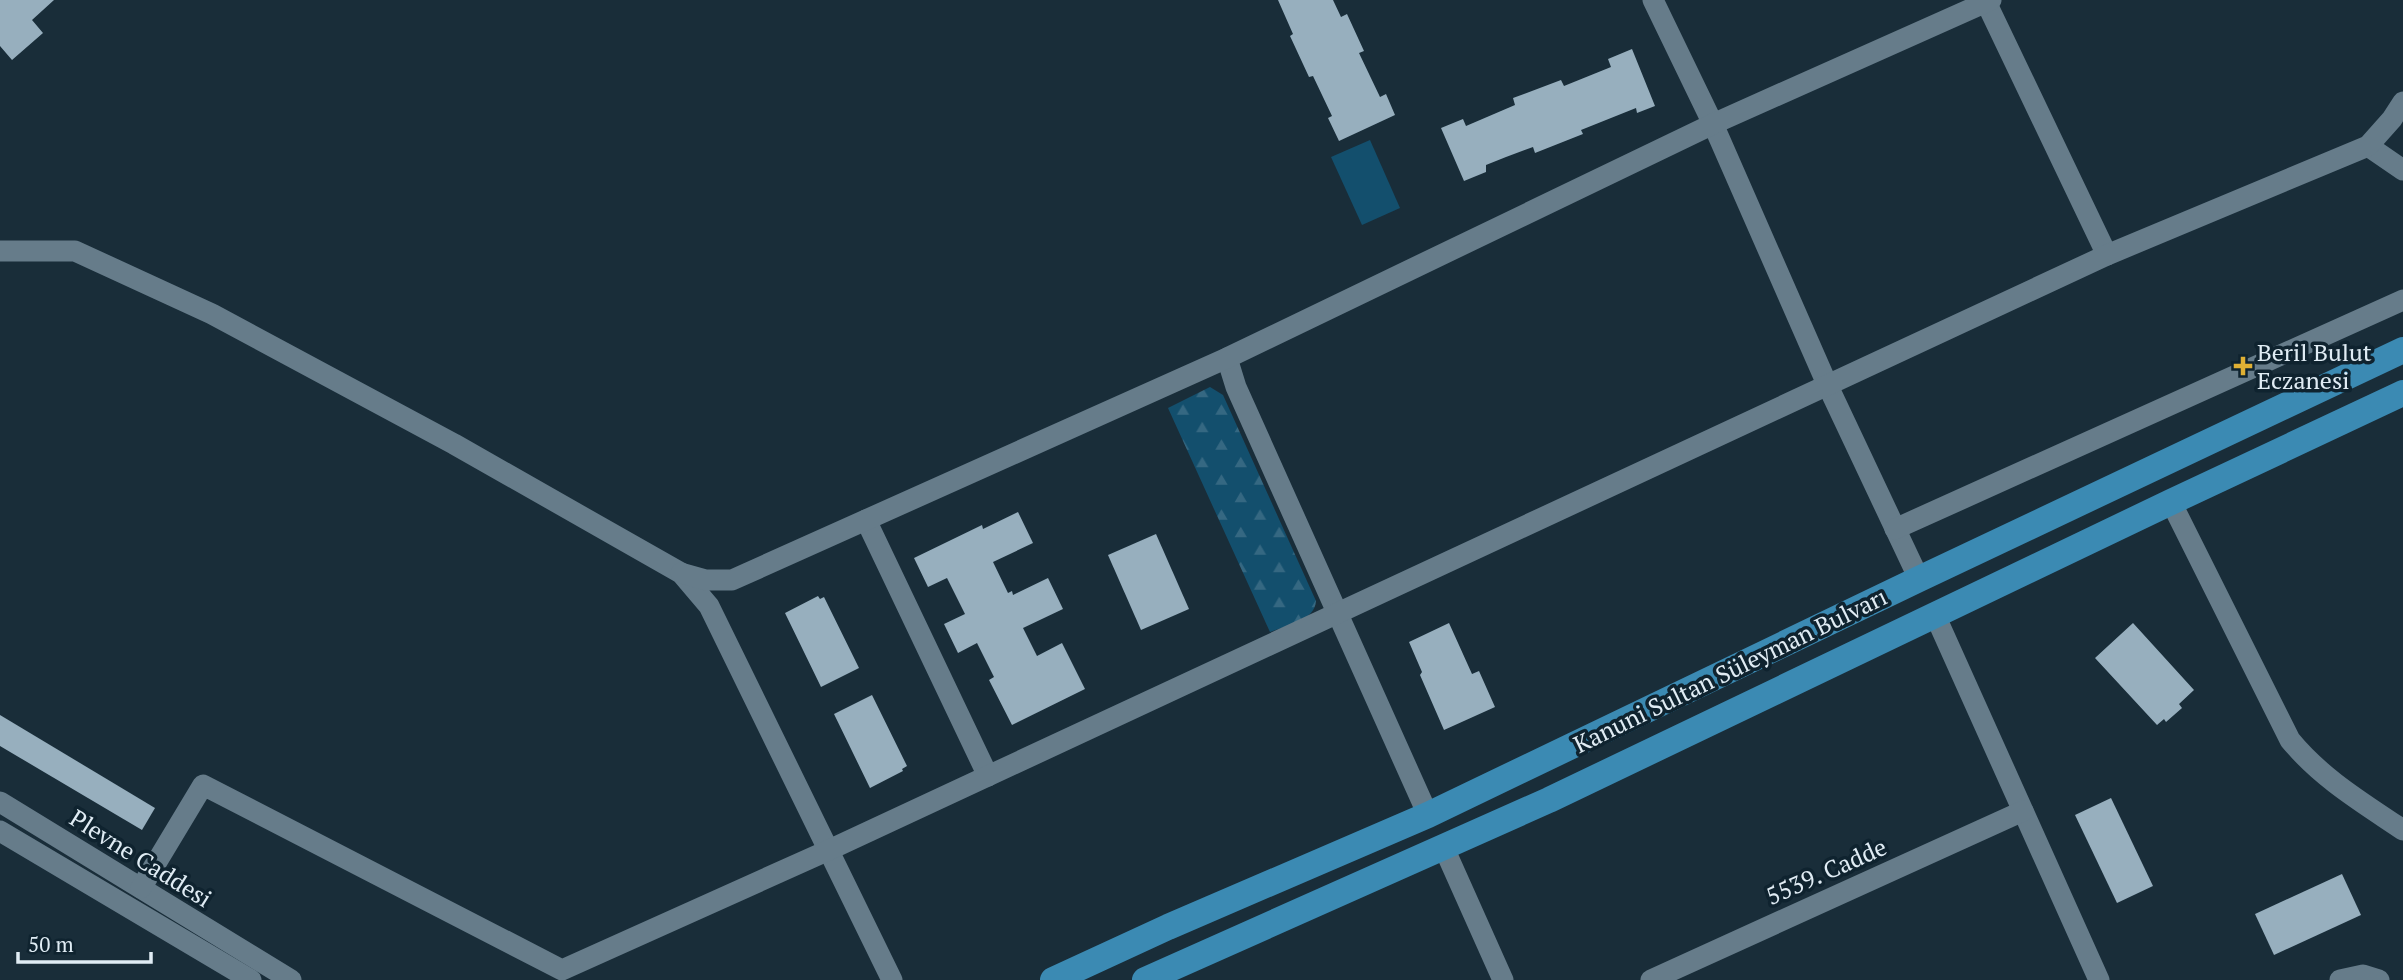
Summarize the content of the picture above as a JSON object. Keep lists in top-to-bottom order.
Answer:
{
  "streets": {
    "main road": ["Kanuni Sultan Süleyman Bulvarı"],
    "street": ["Plevne Caddesi", "5539. Cadde"]
  },
  "places": {
    "health": ["Beril Bulut Eczanesi"]
  },
  "scale_bar": "50 m"
}
